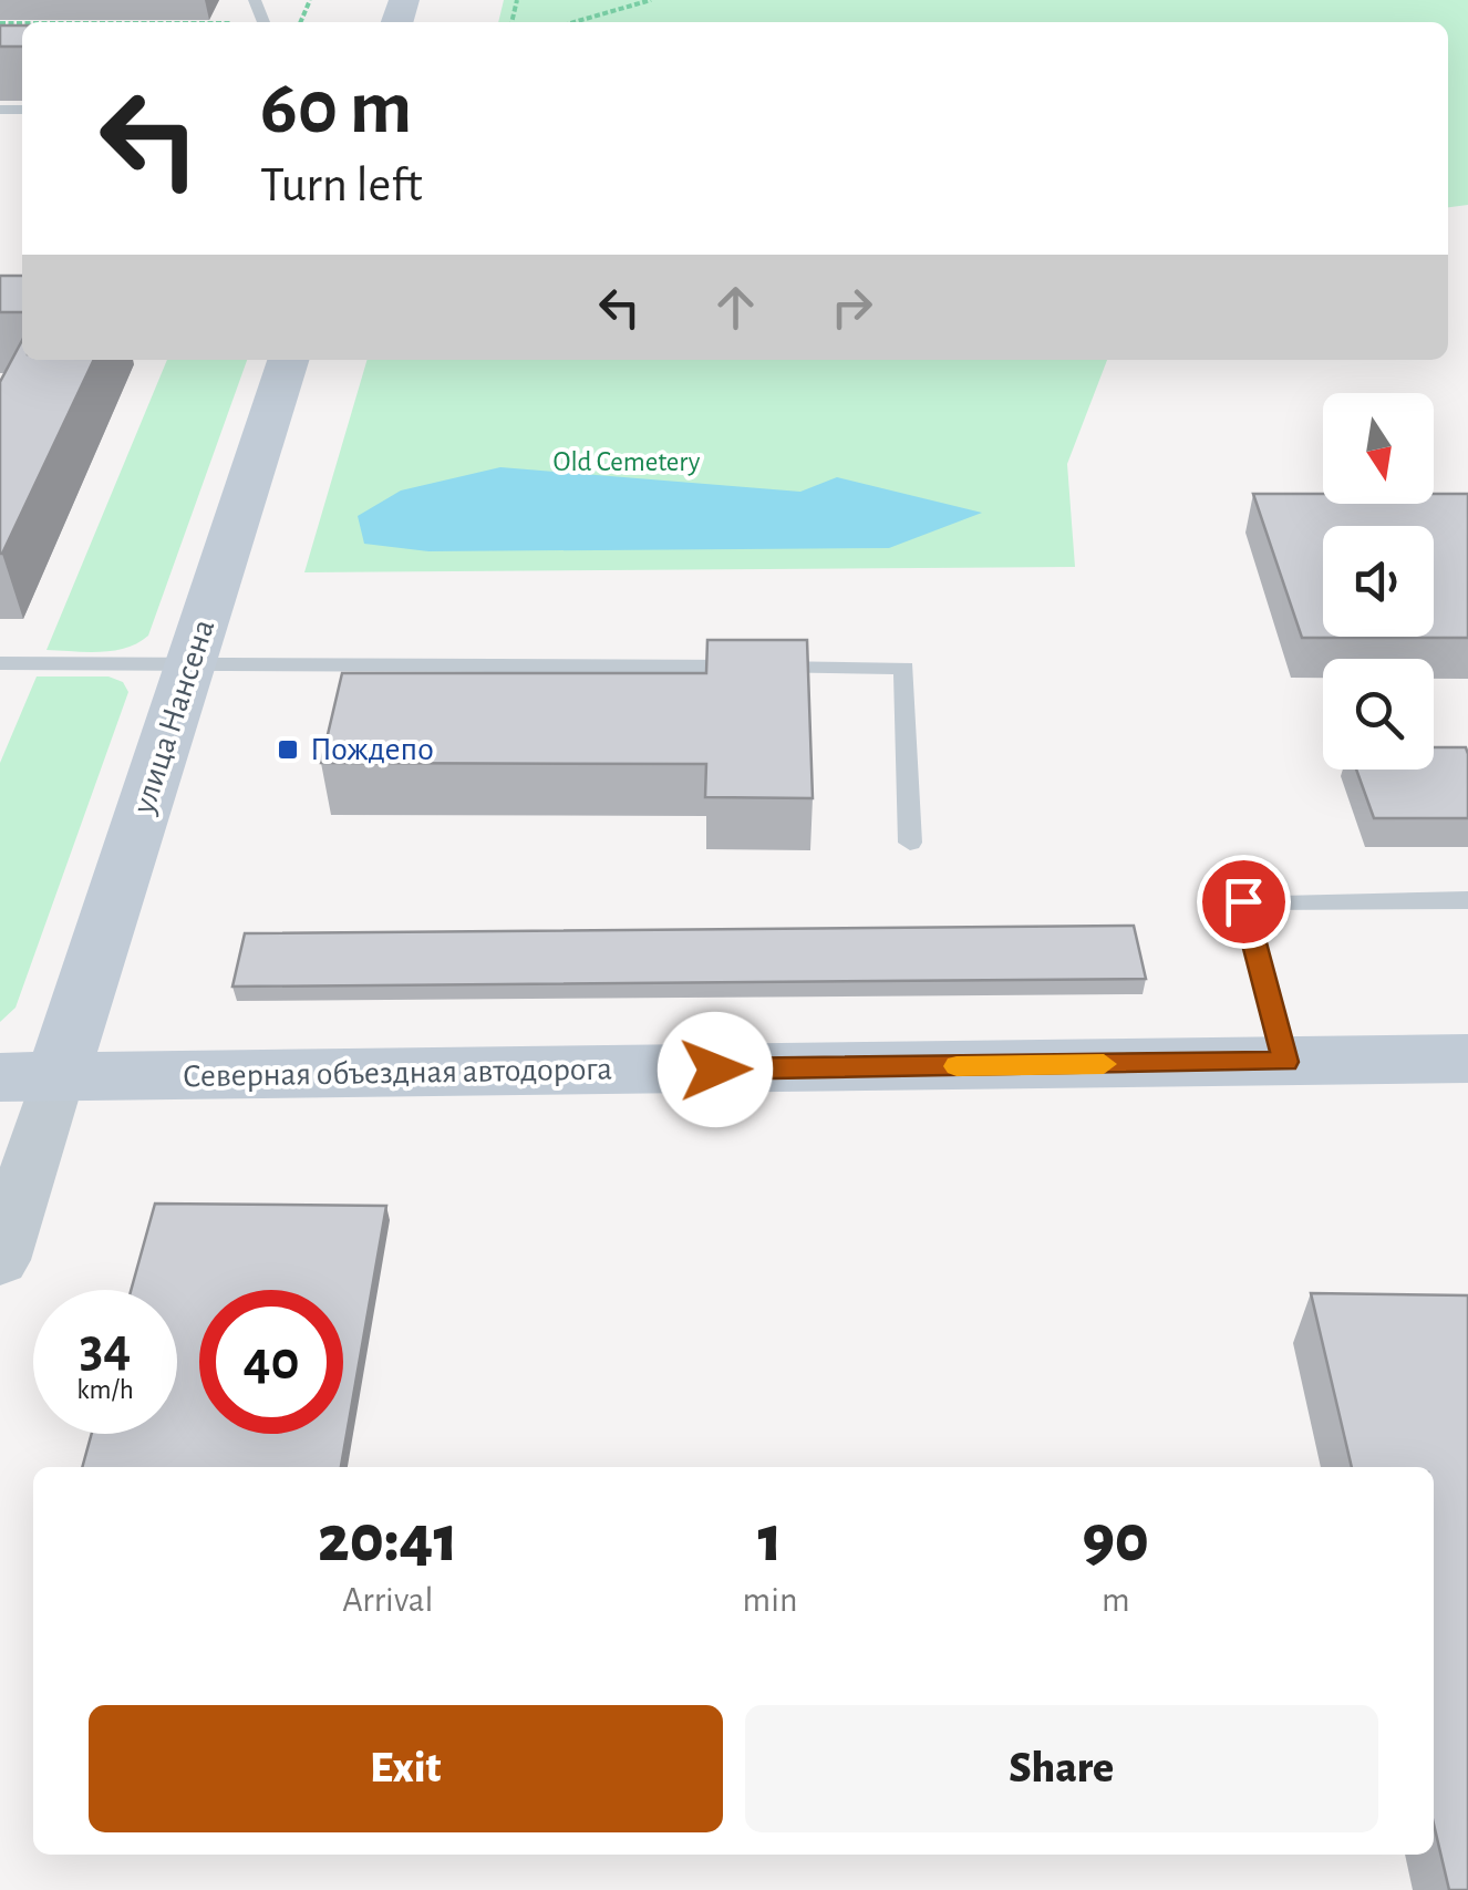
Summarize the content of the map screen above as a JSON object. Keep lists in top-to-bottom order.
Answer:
{
  "streets": {
    "street": ["улица Нансена", "Северная объездная автодорога"]
  },
  "crossings": [
    ["улица Нансена", "Северная объездная автодорога"]
  ],
  "parks": ["Old Cemetery"],
  "places": {
    "transit": ["Пождепо"]
  },
  "north": "bottom",
  "page": {
    "turn": ["60 m", "Turn left"],
    "speed": "34 km/h",
    "limit": "40",
    "eta": [
      "20:41",
      "Arrival",
      "1",
      "min",
      "90",
      "m"
    ],
    "buttons": ["Exit", "Share"]
  }
}
